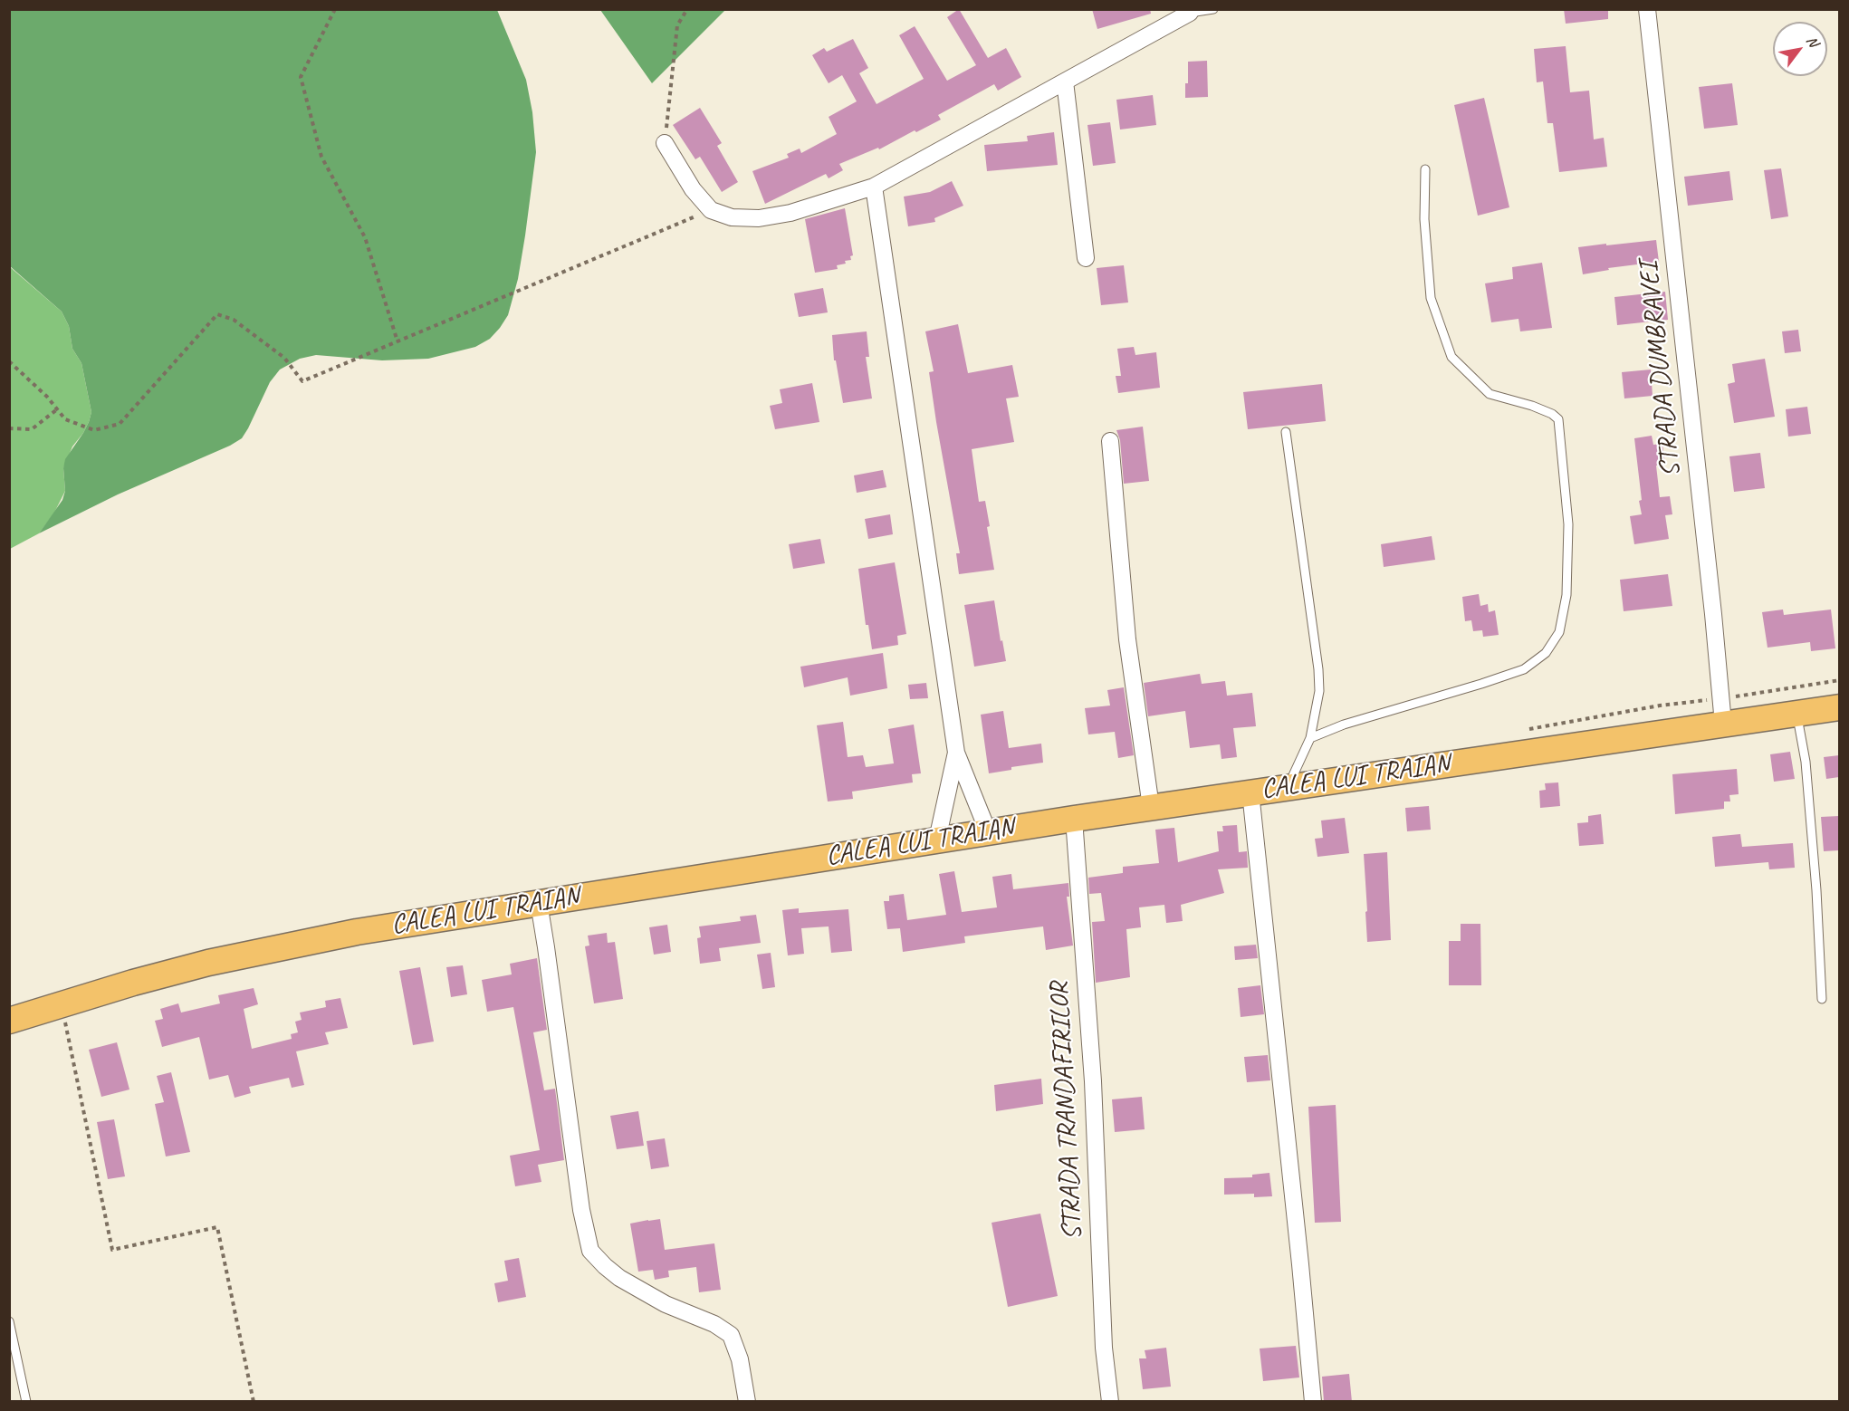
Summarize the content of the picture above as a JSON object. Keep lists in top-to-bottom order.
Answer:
{
  "streets": {
    "highway": ["CALEA LUI TRAIAN"],
    "street": ["STRADA DUMBRAVEI", "STRADA TRANDAFIRILOR"]
  },
  "crossings": [
    ["STRADA DUMBRAVEI", "CALEA LUI TRAIAN"],
    ["CALEA LUI TRAIAN", "STRADA TRANDAFIRILOR"]
  ],
  "north": "top right"
}
